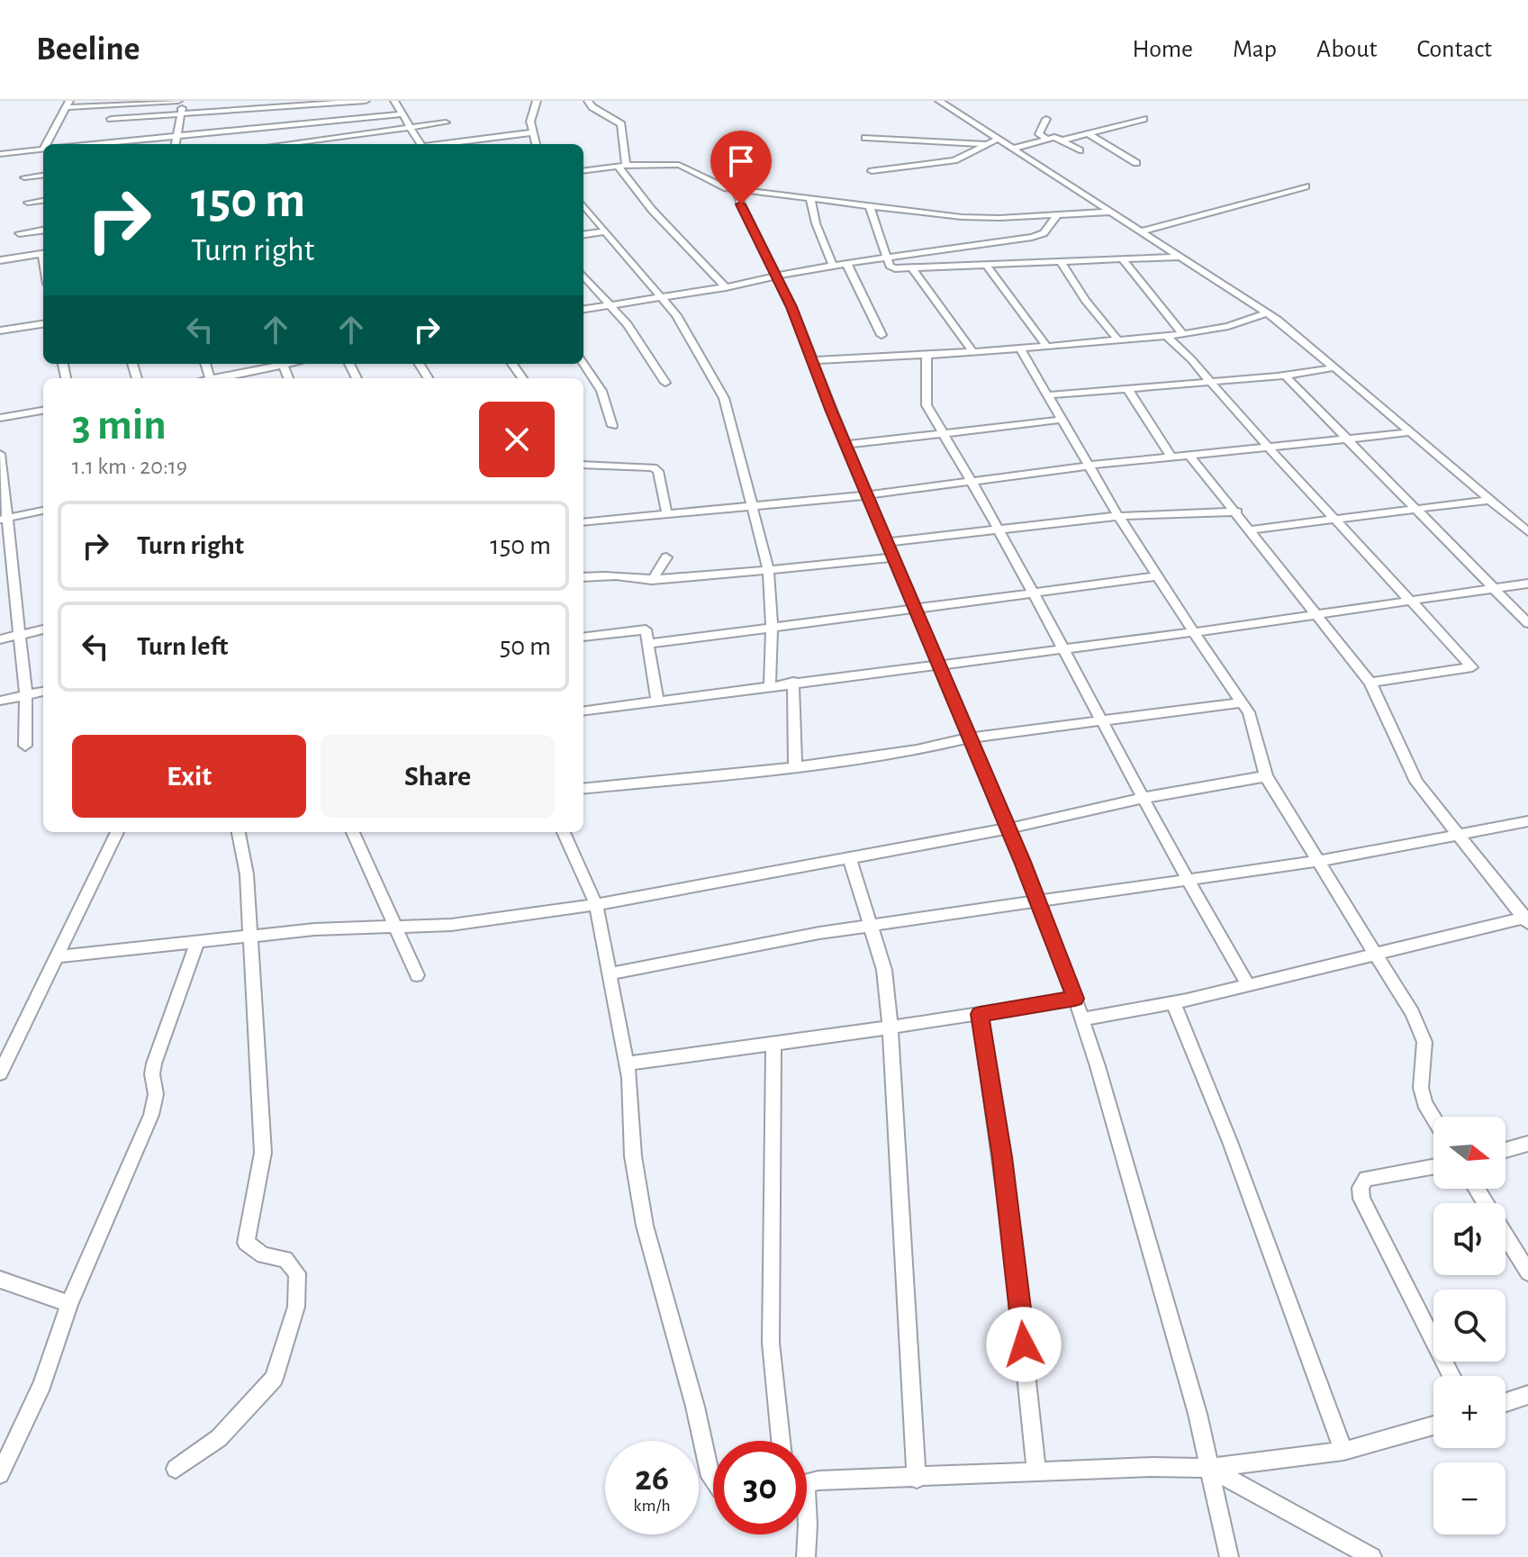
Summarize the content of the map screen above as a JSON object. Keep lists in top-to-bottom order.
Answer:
{
  "north": "right",
  "page": {
    "header": "Beeline",
    "nav": [
      "Home",
      "Map",
      "About",
      "Contact"
    ],
    "turn": ["150 m", "Turn right"],
    "heading": ["3 min", "1.1 km · 20:19"],
    "list": [
      {
        "name": "Turn right",
        "value": "150 m"
      },
      {
        "name": "Turn left",
        "value": "50 m"
      }
    ],
    "buttons": ["Exit", "Share"],
    "map_buttons": ["+", "−"],
    "speed": "26 km/h",
    "limit": "30"
  }
}
